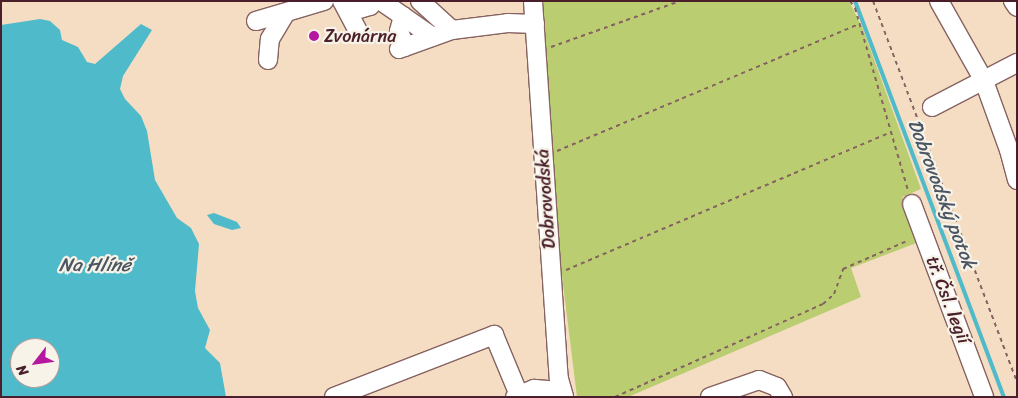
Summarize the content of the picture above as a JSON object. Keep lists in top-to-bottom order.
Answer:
{
  "streets": {
    "street": ["Dobrovodská", "tř. Čsl. legií"]
  },
  "water": ["Dobrovodský potok", "Na Hlíně"],
  "places": ["Zvonárna"],
  "north": "bottom left"
}
